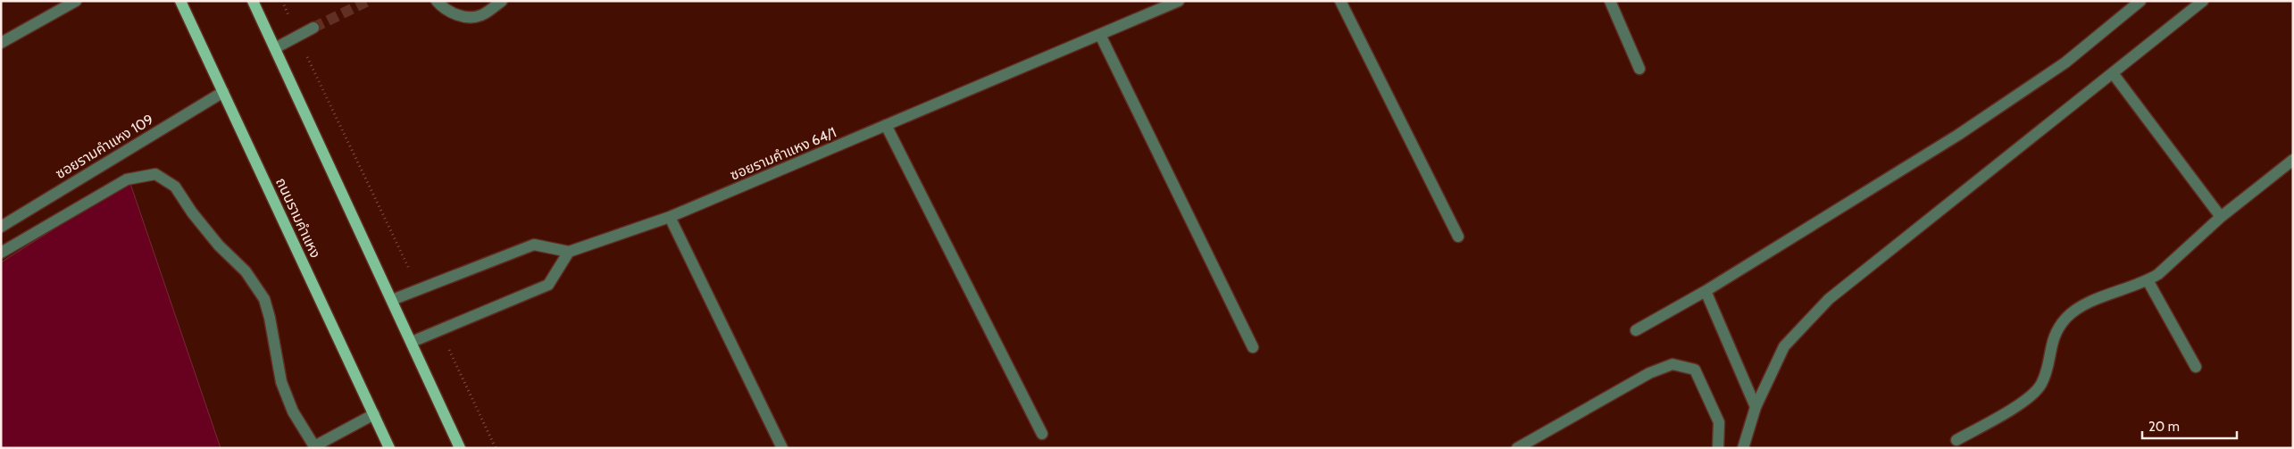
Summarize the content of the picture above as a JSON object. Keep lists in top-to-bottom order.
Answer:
{
  "streets": {
    "main road": ["ถนนรามคำแหง"],
    "street": ["ซอยรามคำแหง 109", "ซอยรามคำแหง 64/1"]
  },
  "crossings": [
    ["ซอยรามคำแหง 109", "ถนนรามคำแหง"]
  ],
  "scale_bar": "20 m"
}
